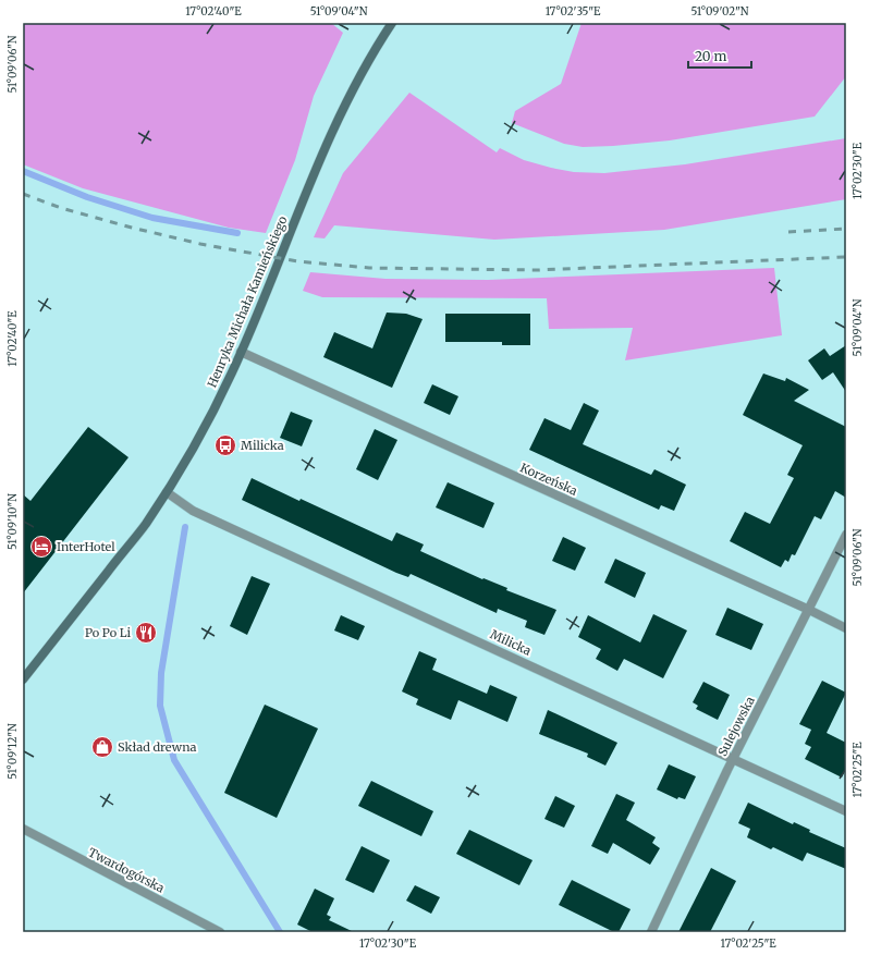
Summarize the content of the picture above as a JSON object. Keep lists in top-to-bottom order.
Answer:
{
  "streets": {
    "street": [
      "Henryka Michała Kamieńskiego",
      "Korzeńska",
      "Milicka",
      "Sulejowska",
      "Twardogórska"
    ]
  },
  "crossings": [
    ["Henryka Michała Kamieńskiego", "Korzeńska"],
    ["Henryka Michała Kamieńskiego", "Milicka"],
    ["Korzeńska", "Sulejowska"],
    ["Milicka", "Sulejowska"]
  ],
  "places": {
    "bus stop": ["Milicka"],
    "hotel": ["InterHotel"],
    "restaurant": ["Po Po Li"],
    "shop": ["Skład drewna"]
  },
  "scale_bar": "20 m",
  "coordinates": [
    "17°02'40\"E",
    "51°09'04\"N",
    "17°02'35\"E",
    "51°09'02\"N",
    "51°09'06\"N",
    "17°02'30\"E",
    "51°09'10\"N",
    "51°09'12\"N",
    "17°02'25\"E"
  ]
}
